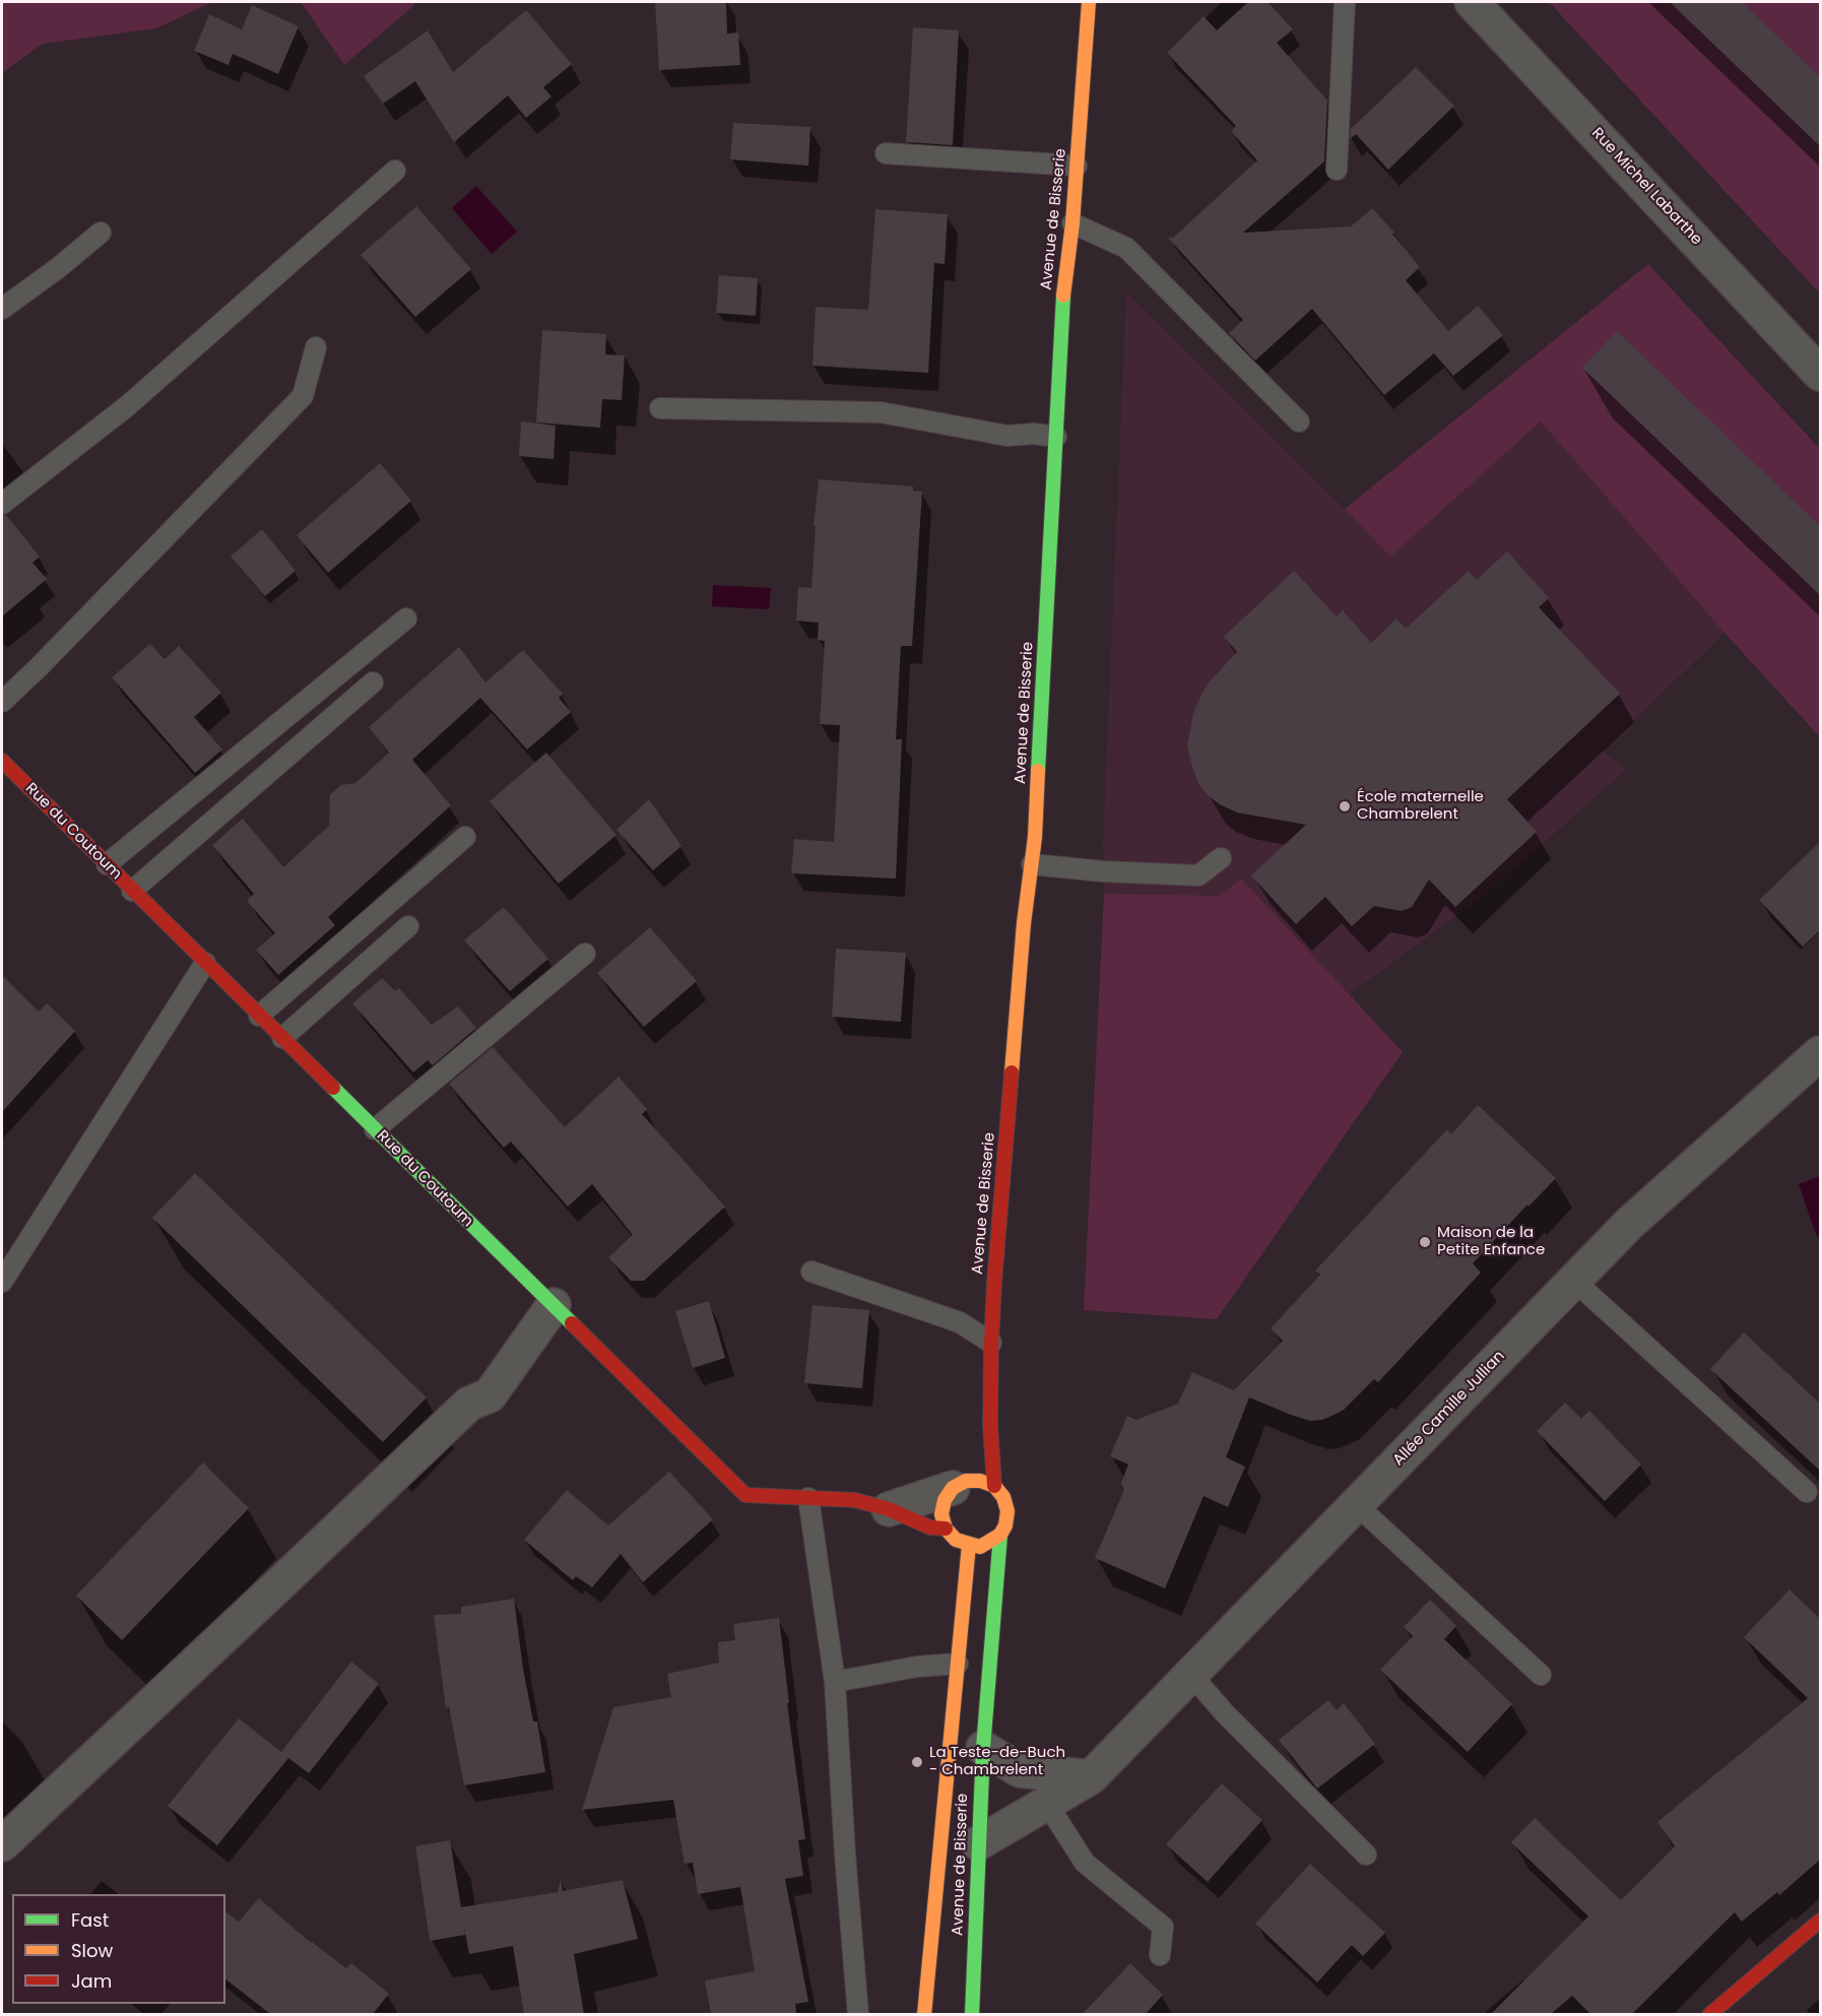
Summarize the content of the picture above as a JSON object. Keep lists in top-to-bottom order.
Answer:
{
  "streets": {
    "street": [
      "Rue Michel Labarthe",
      "Avenue de Bisserie",
      "Rue du Coutoum",
      "Allée Camille Jullian"
    ]
  },
  "crossings": [
    ["Avenue de Bisserie", "Rue du Coutoum"],
    ["Avenue de Bisserie", "Allée Camille Jullian"]
  ],
  "places": ["École maternelle Chambrelent", "Maison de la Petite Enfance", "La Teste-de-Buch - Chambrelent"],
  "legend": ["Fast", "Slow", "Jam"]
}
